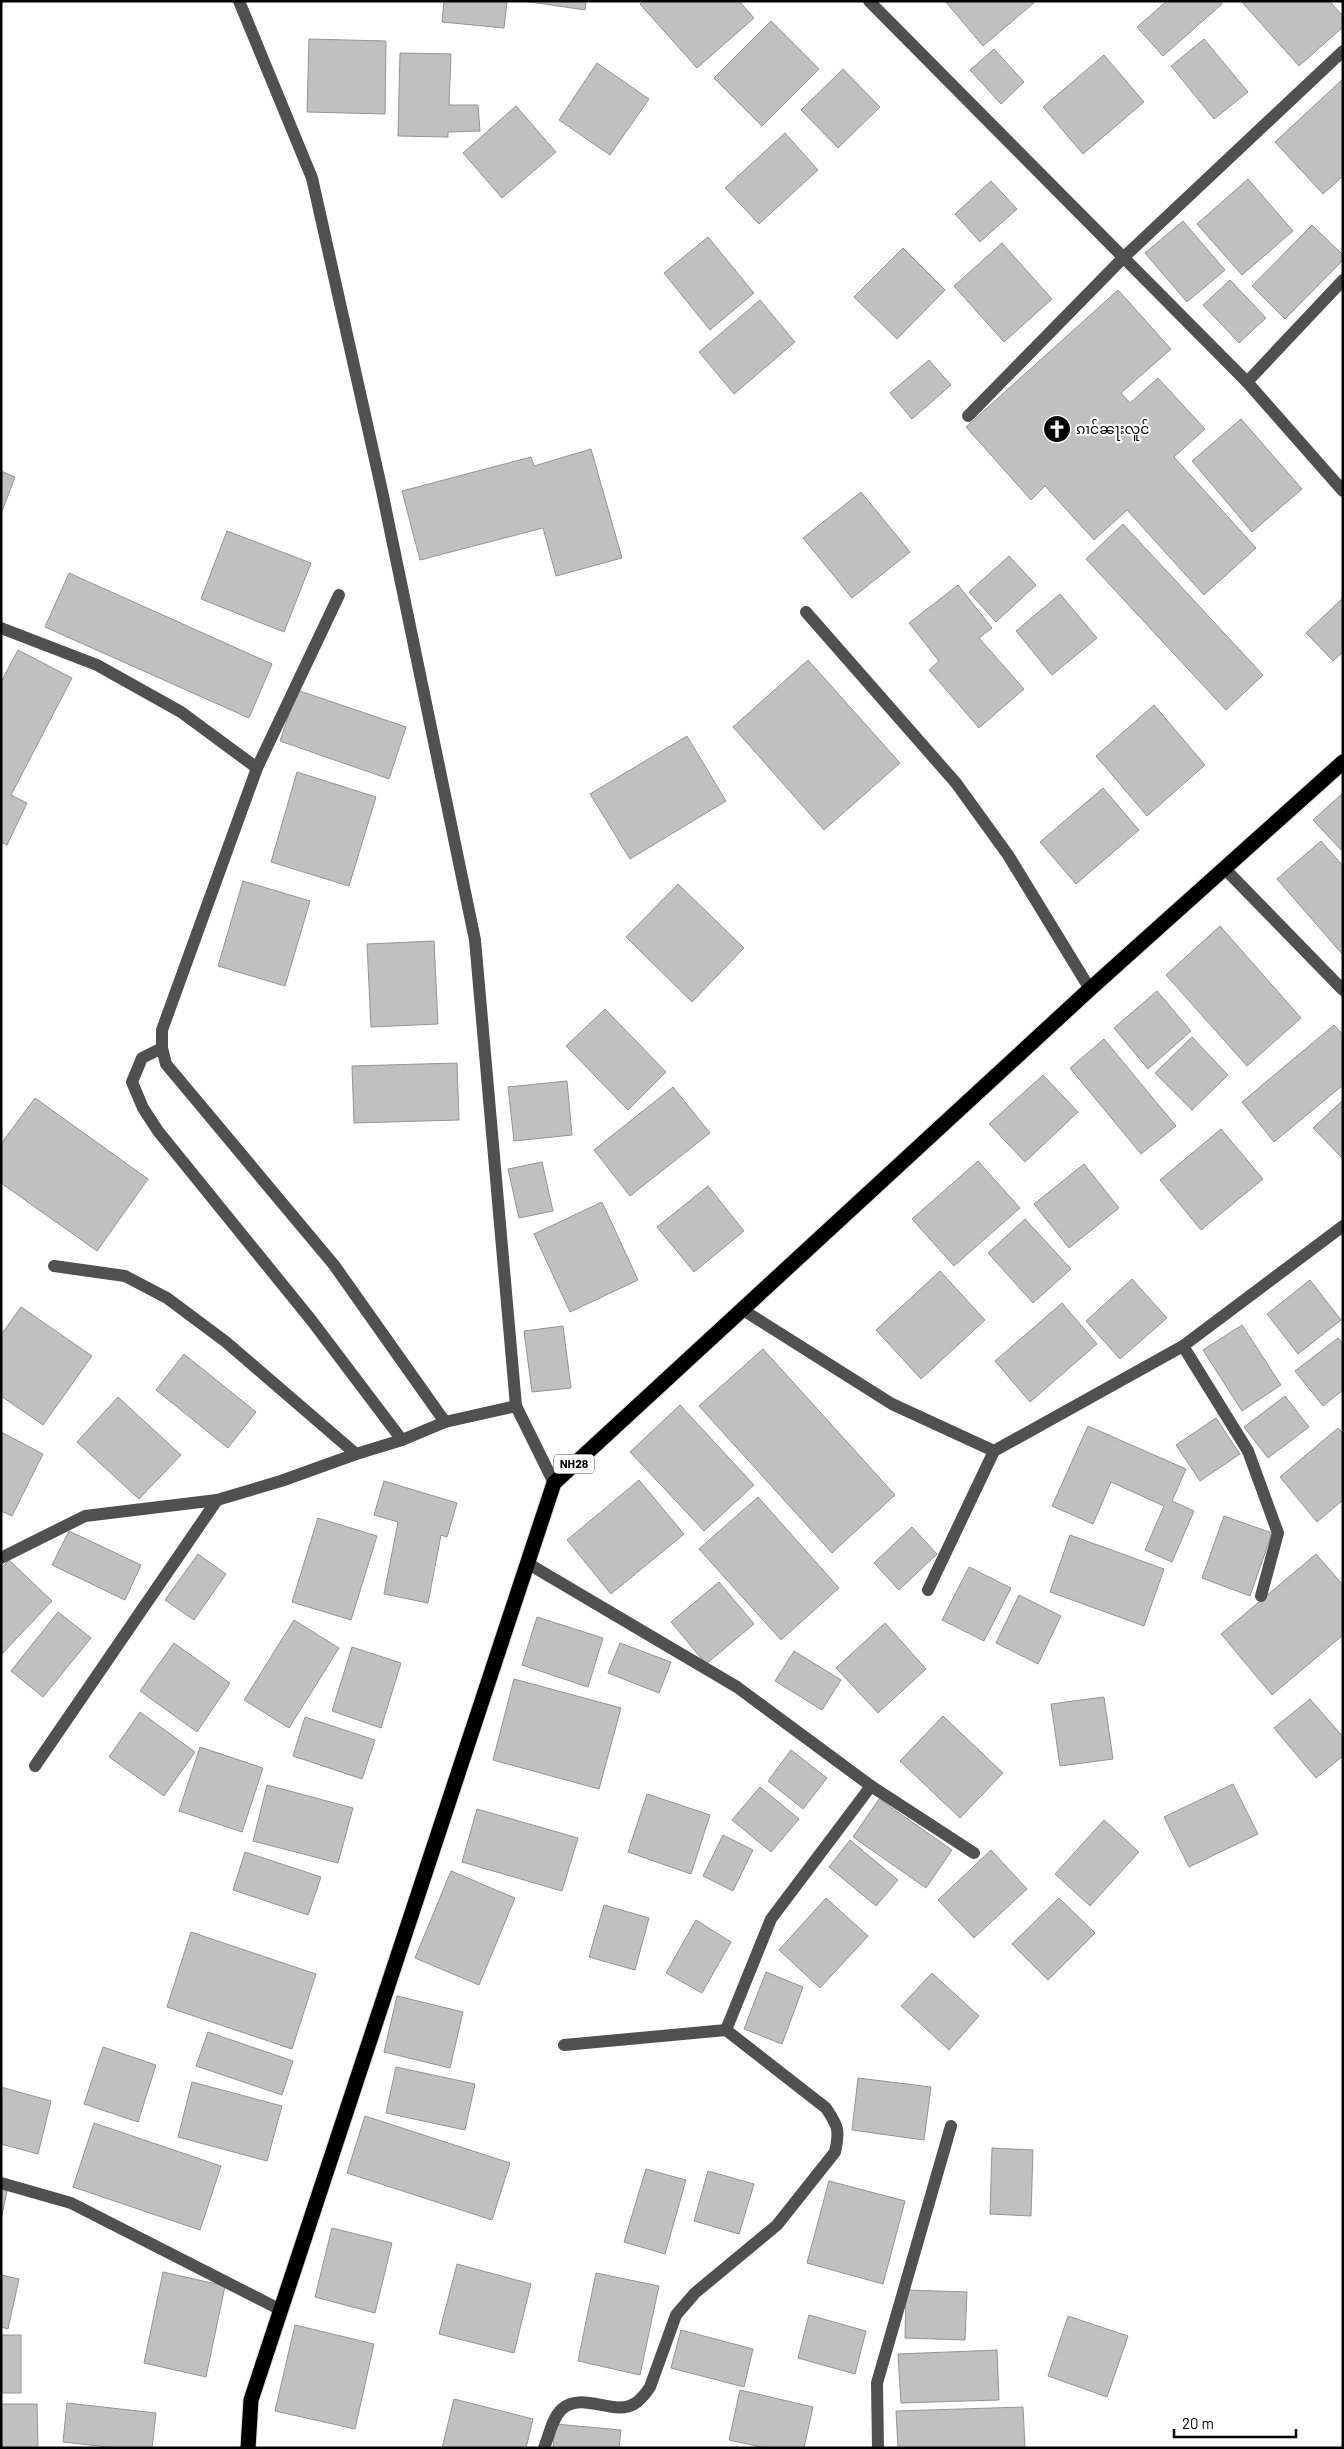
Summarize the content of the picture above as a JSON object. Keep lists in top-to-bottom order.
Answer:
{
  "streets": {
    "highway": ["NH28"]
  },
  "places": {
    "church": ["ၵၢင်ၼႃးလူင်"]
  },
  "scale_bar": "20 m"
}
